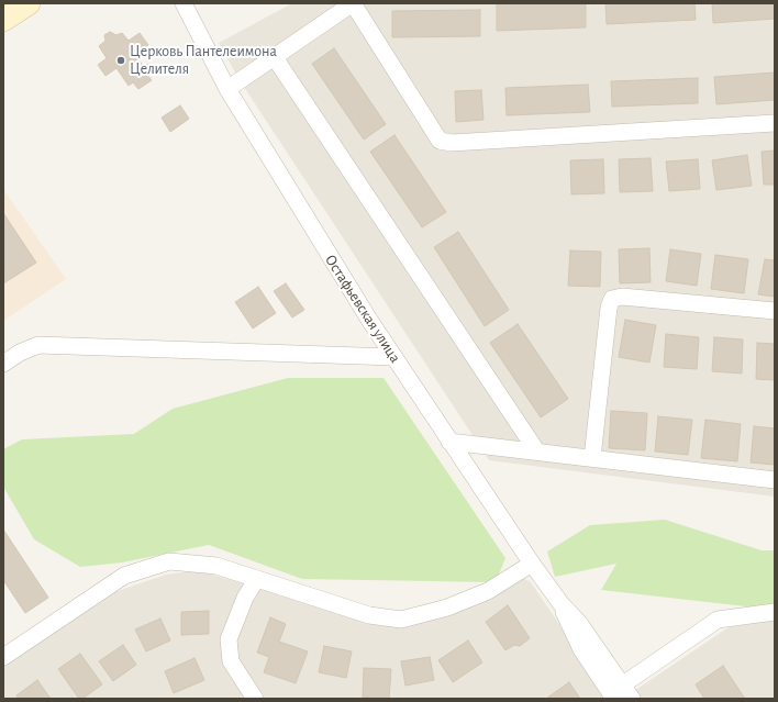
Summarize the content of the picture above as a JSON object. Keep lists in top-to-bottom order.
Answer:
{
  "streets": {
    "street": ["Остафьевская улица"]
  },
  "places": ["Церковь Пантелеимона Целителя"]
}
